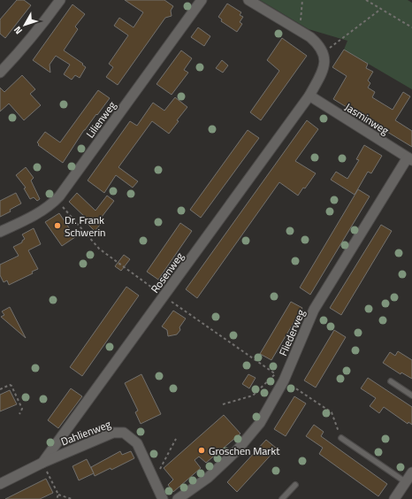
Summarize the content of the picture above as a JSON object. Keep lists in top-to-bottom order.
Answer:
{
  "streets": {
    "street": [
      "Jasminweg",
      "Lilienweg",
      "Rosenweg",
      "Fliederweg",
      "Dahlienweg"
    ]
  },
  "crossings": [
    ["Jasminweg", "Rosenweg"],
    ["Jasminweg", "Fliederweg"],
    ["Rosenweg", "Dahlienweg"]
  ],
  "places": ["Dr. Frank Schwerin", "Groschen Markt"],
  "north": "bottom left"
}
